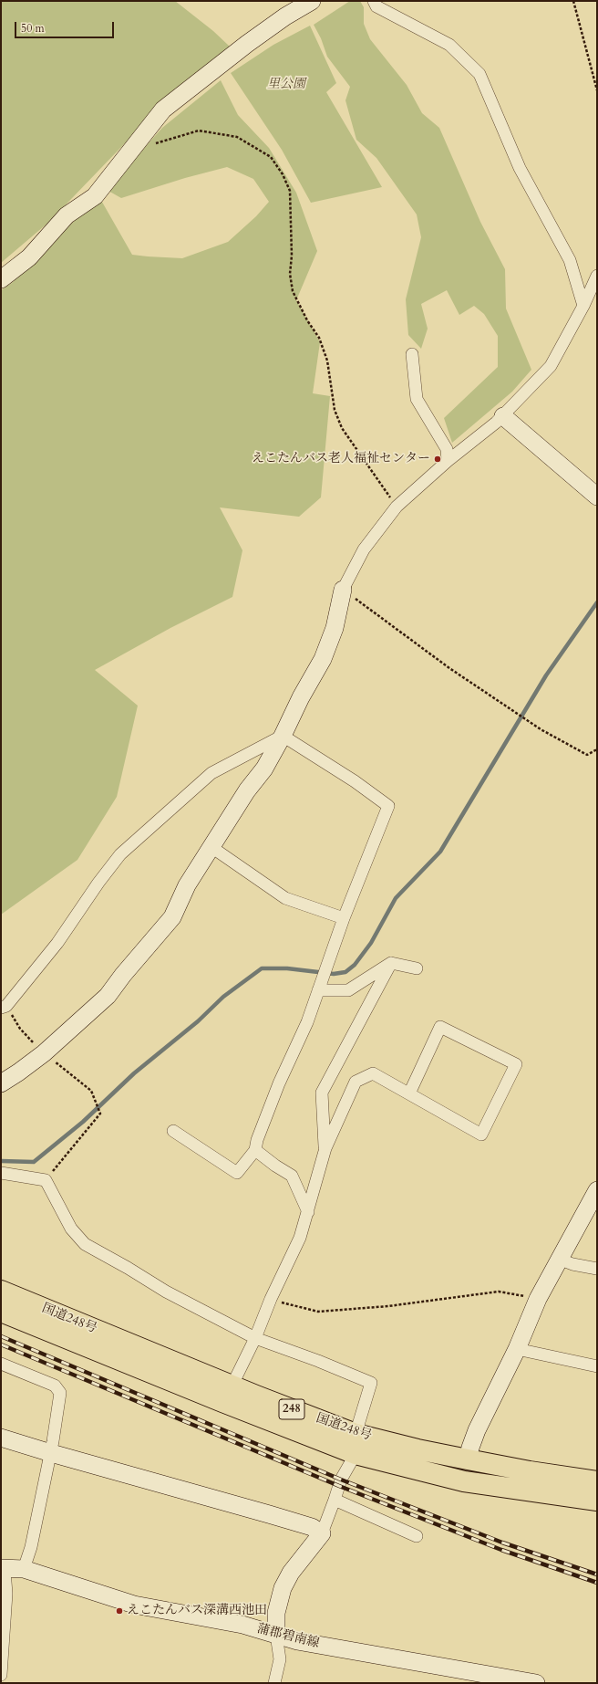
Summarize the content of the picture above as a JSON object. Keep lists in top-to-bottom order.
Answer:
{
  "streets": {
    "highway": ["国道248号", "248"],
    "street": ["蒲郡碧南線"]
  },
  "parks": ["里公園"],
  "places": ["えこたんバス老人福祉センター", "えこたんバス深溝西池田"],
  "scale_bar": "50 m"
}
